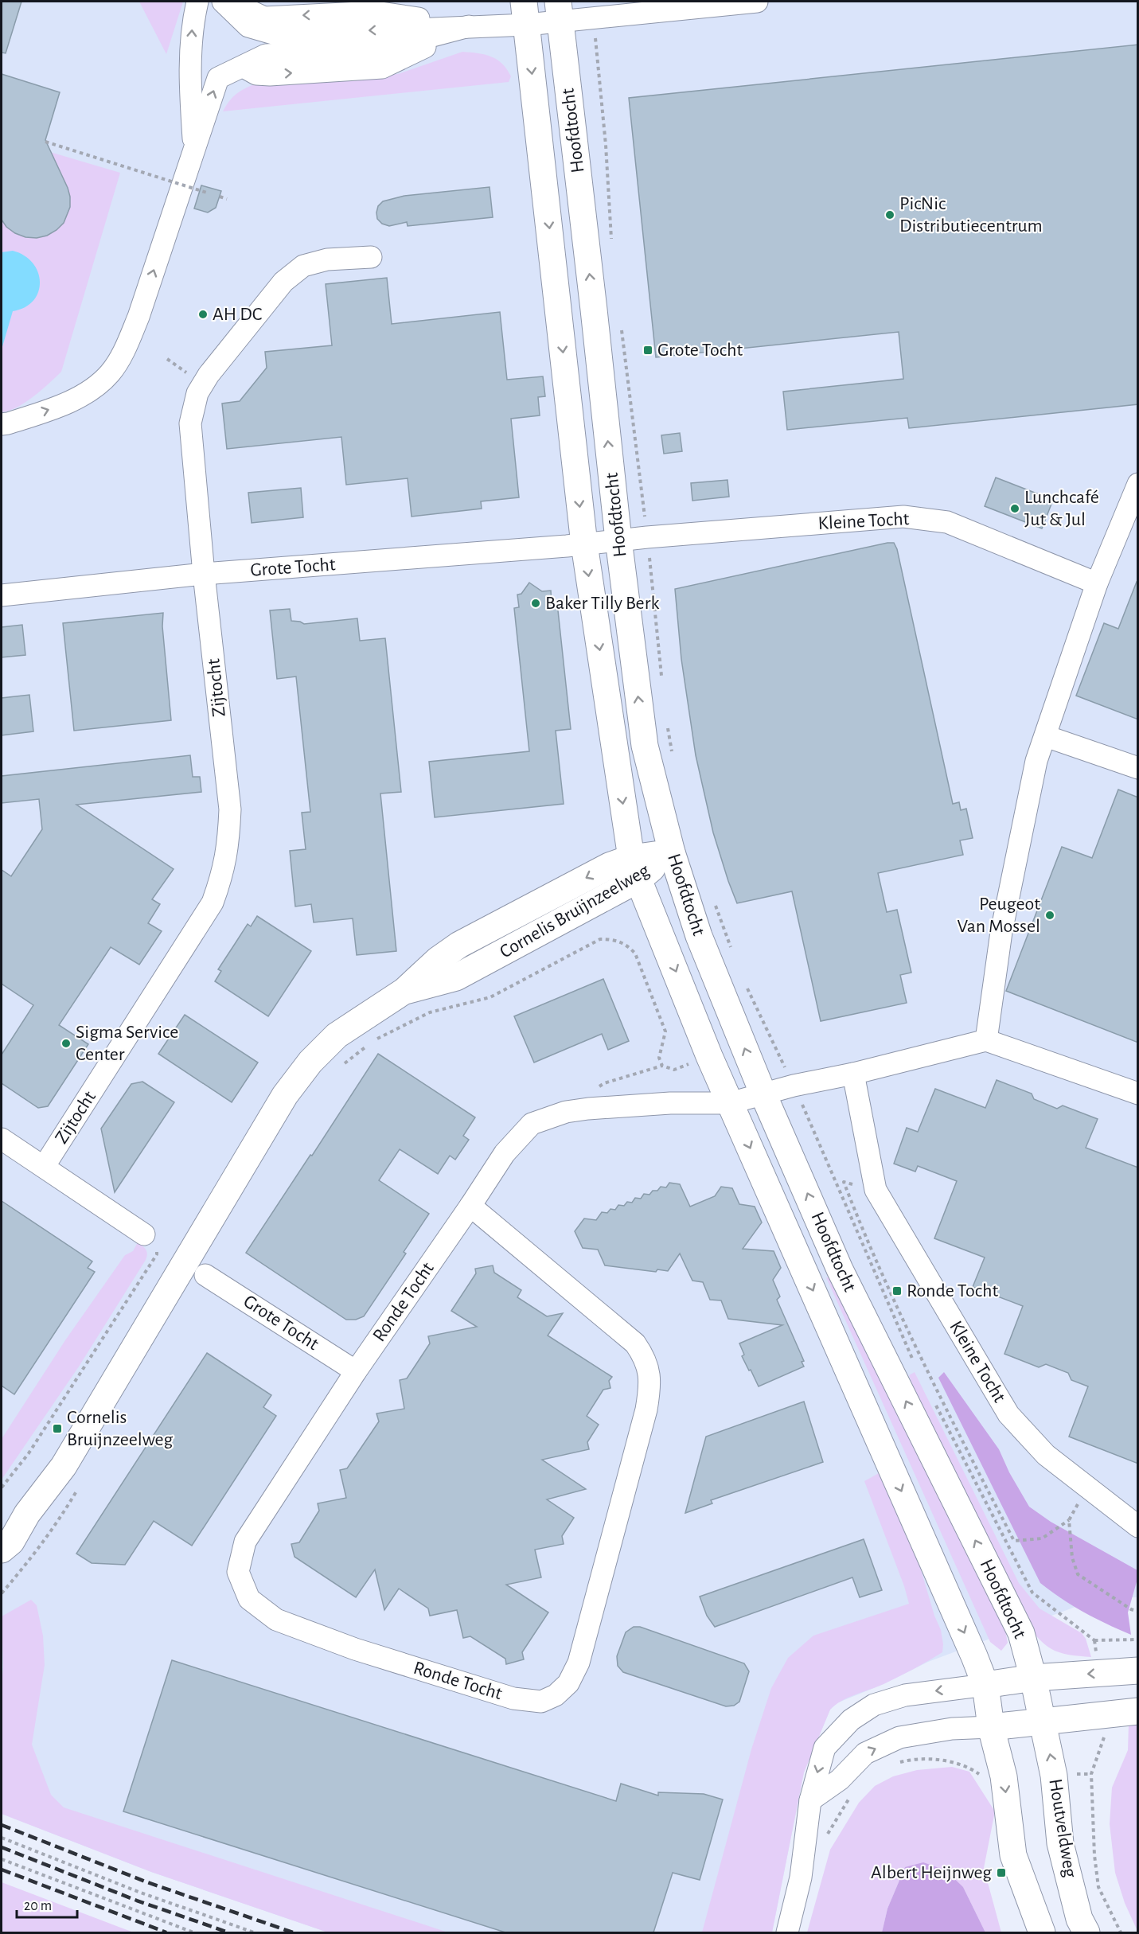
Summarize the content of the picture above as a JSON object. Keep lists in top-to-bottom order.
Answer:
{
  "streets": {
    "main road": ["Hoofdtocht", "Cornelis Bruijnzeelweg", "Houtveldweg"],
    "street": [
      "Kleine Tocht",
      "Grote Tocht",
      "Zijtocht",
      "Ronde Tocht"
    ]
  },
  "crossings": [
    ["Hoofdtocht", "Kleine Tocht"],
    ["Hoofdtocht", "Grote Tocht"],
    ["Hoofdtocht", "Cornelis Bruijnzeelweg"],
    ["Hoofdtocht", "Ronde Tocht"],
    ["Hoofdtocht", "Houtveldweg"],
    ["Kleine Tocht", "Grote Tocht"],
    ["Grote Tocht", "Zijtocht"],
    ["Grote Tocht", "Ronde Tocht"]
  ],
  "places": {
    "other": [
      "PicNic Distributiecentrum",
      "AH DC",
      "Lunchcafé Jut & Jul",
      "Baker Tilly Berk",
      "Peugeot Van Mossel",
      "Sigma Service Center"
    ],
    "transit": [
      "Grote Tocht",
      "Ronde Tocht",
      "Cornelis Bruijnzeelweg",
      "Albert Heijnweg"
    ]
  },
  "scale_bar": "20 m"
}
